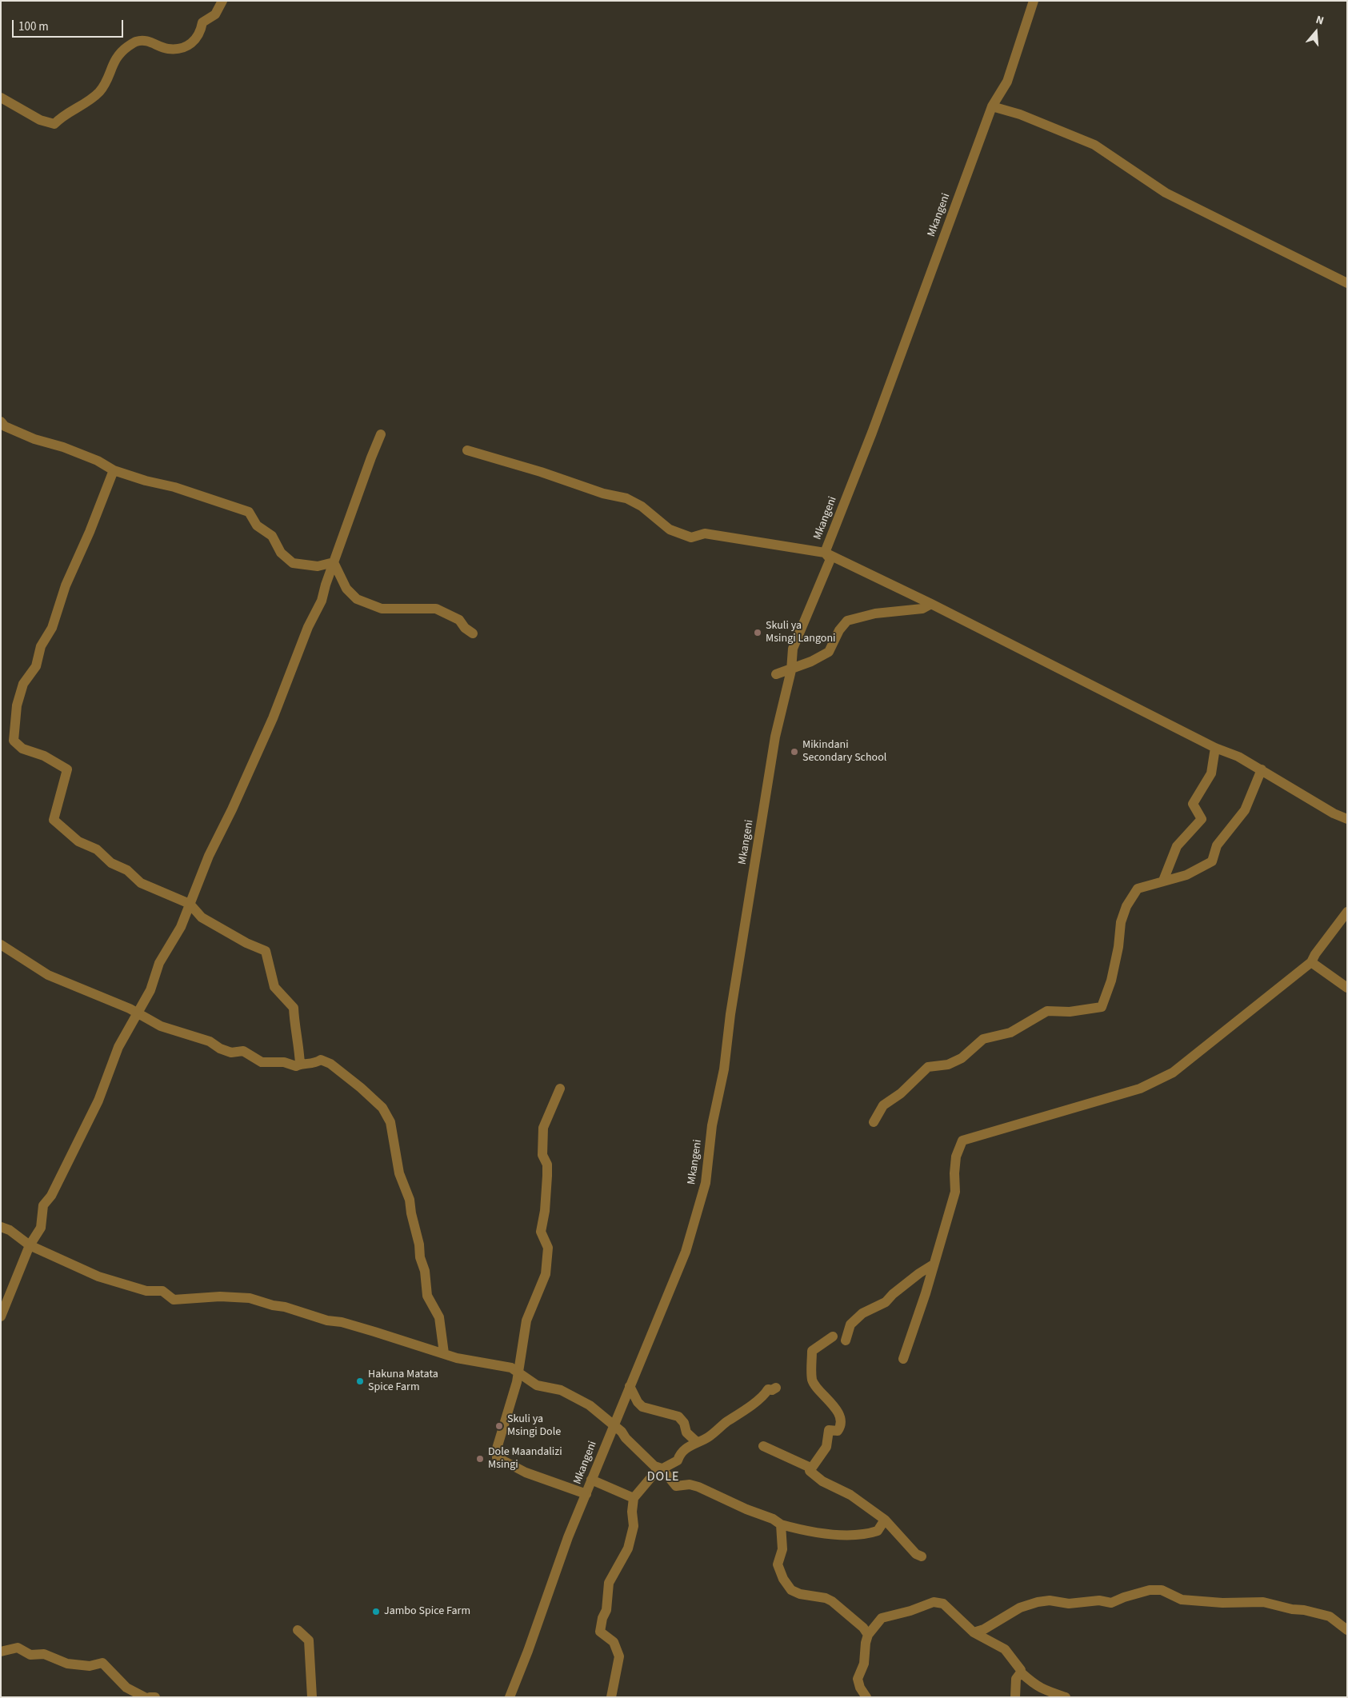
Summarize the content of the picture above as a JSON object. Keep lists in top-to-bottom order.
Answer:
{
  "streets": {
    "street": ["Mkangeni"]
  },
  "districts": ["DOLE"],
  "places": [
    "Skuli ya Msingi Langoni",
    "Mikindani Secondary School",
    "Hakuna Matata Spice Farm",
    "Skuli ya Msingi Dole",
    "Dole Maandalizi Msingi",
    "Jambo Spice Farm"
  ],
  "scale_bar": "100 m",
  "north": "top"
}
